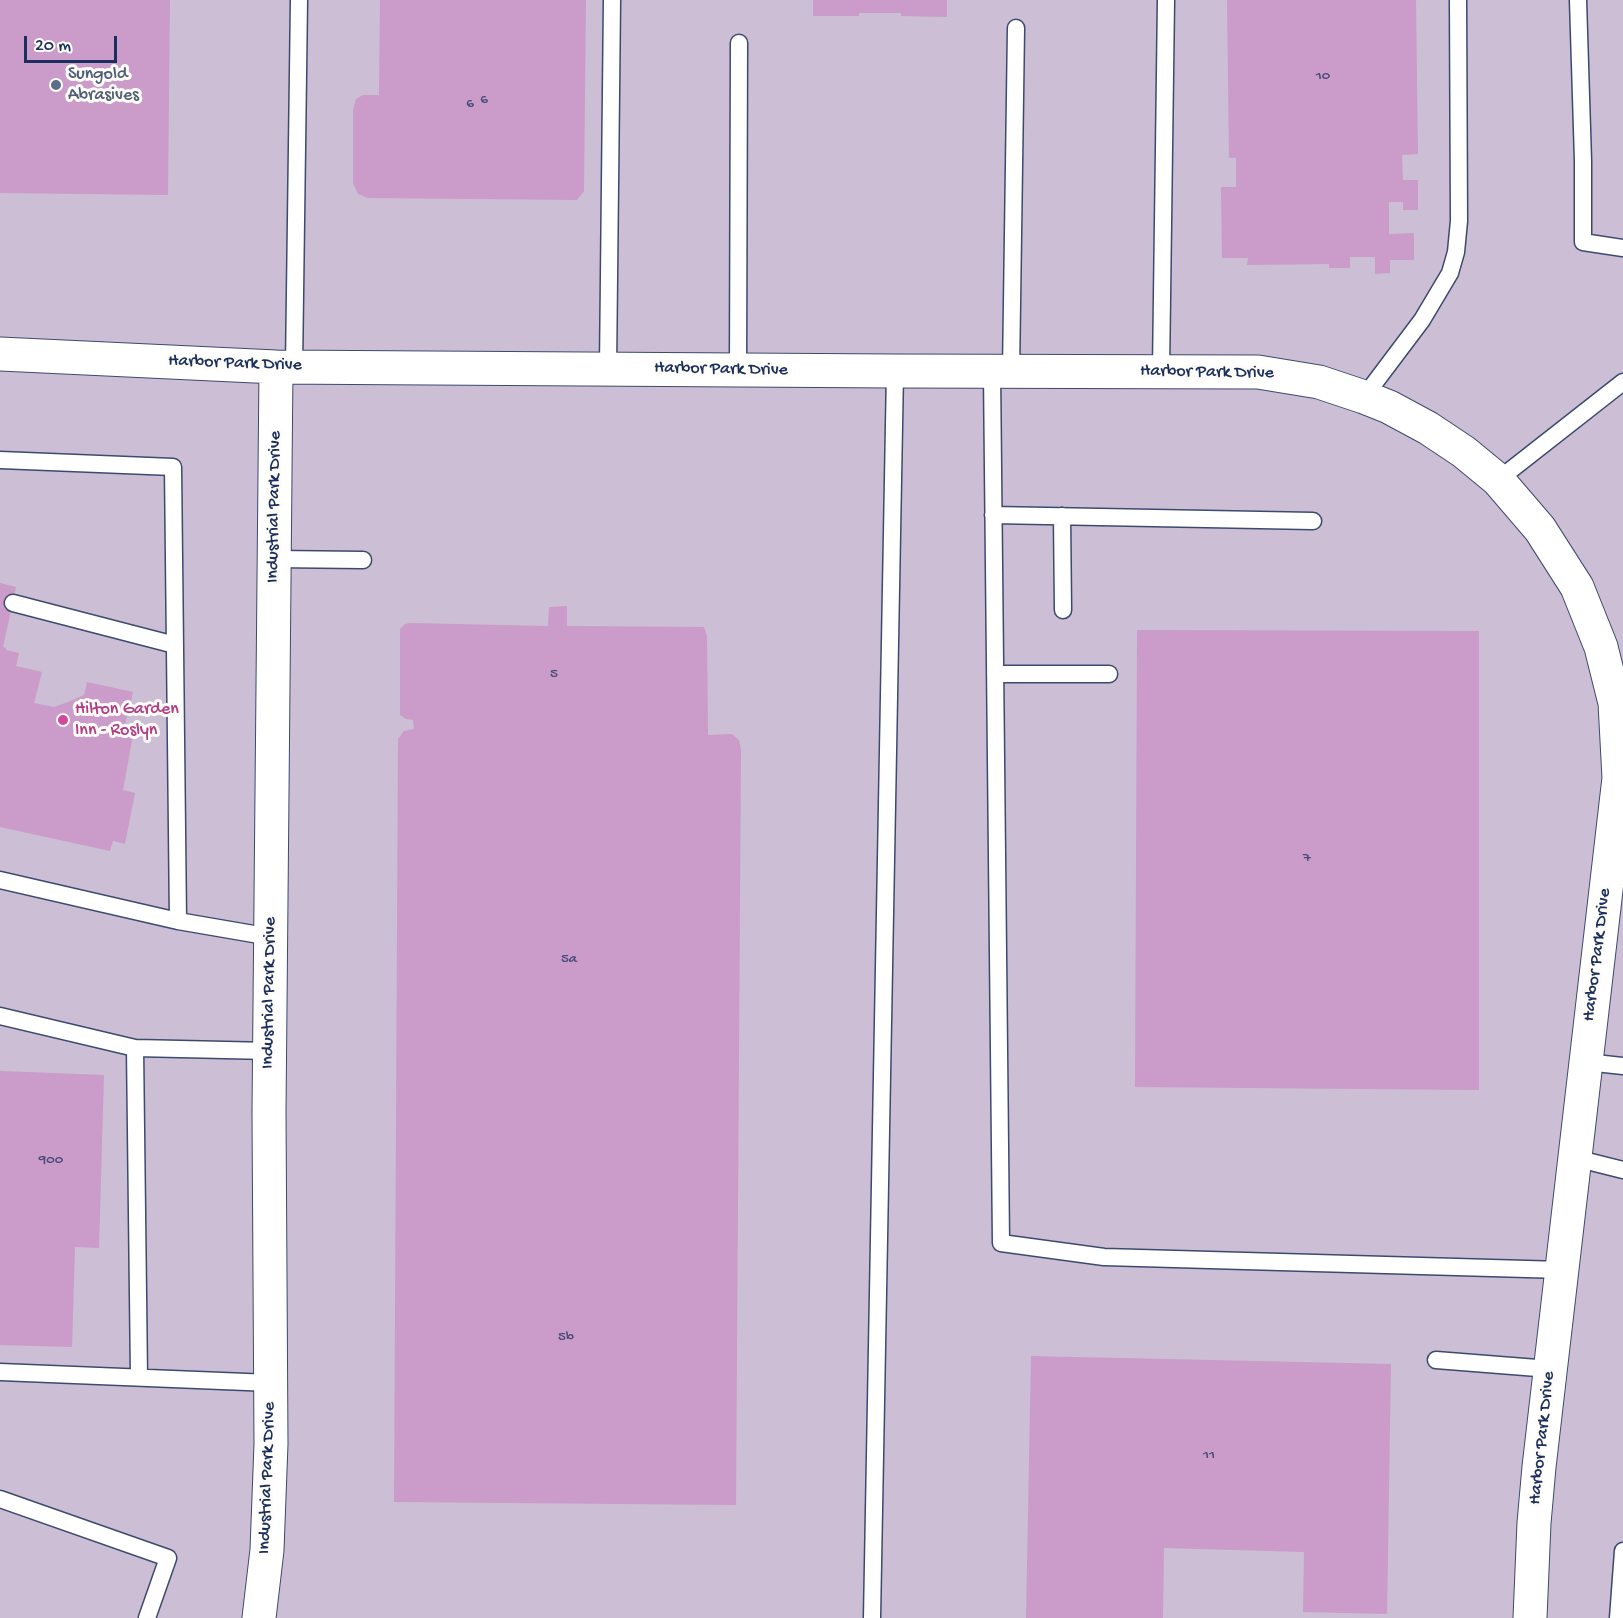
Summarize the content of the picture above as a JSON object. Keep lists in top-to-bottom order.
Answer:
{
  "streets": {
    "street": ["Harbor Park Drive", "Industrial Park Drive"]
  },
  "crossings": [
    ["Harbor Park Drive", "Industrial Park Drive"]
  ],
  "places": ["Sungold Abrasives", "Hilton Garden Inn - Roslyn"],
  "house_numbers": [
    "10",
    "6",
    "6",
    "5",
    "7",
    "5a",
    "900",
    "5b",
    "11"
  ],
  "scale_bar": "20 m"
}
